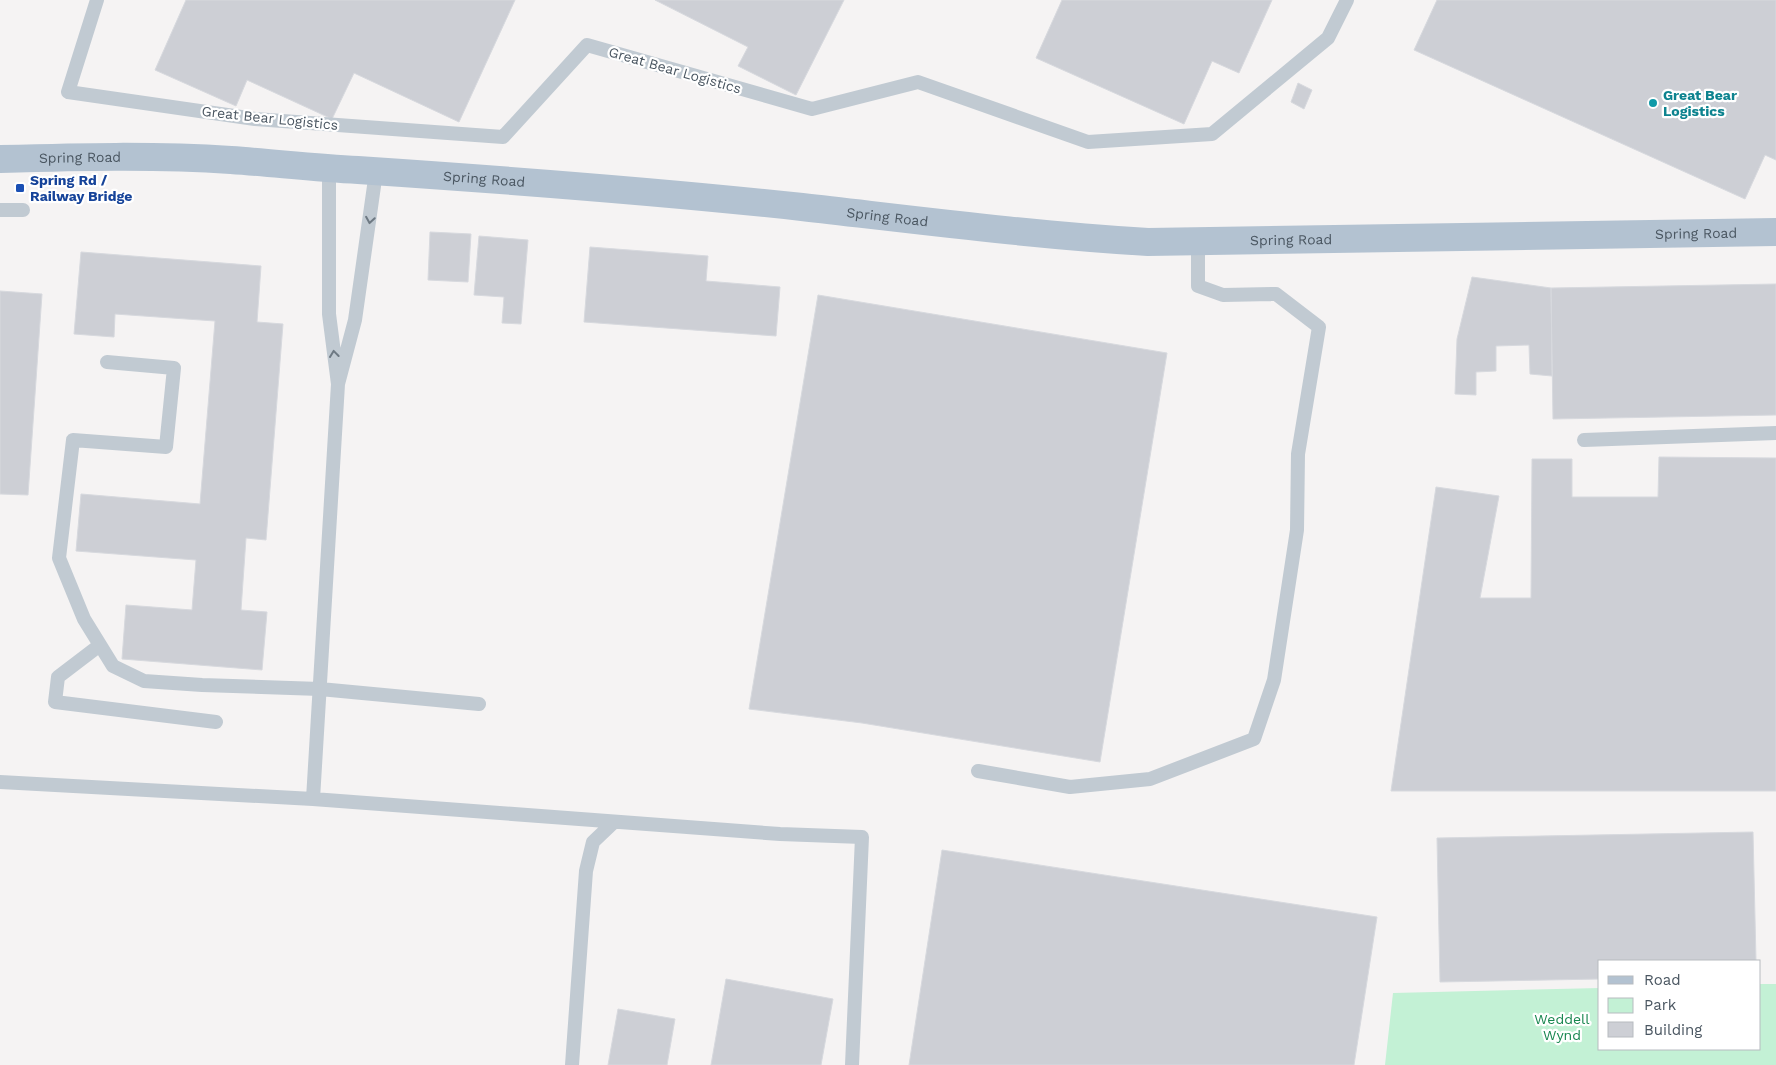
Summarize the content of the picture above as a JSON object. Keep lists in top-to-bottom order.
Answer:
{
  "streets": {
    "main road": ["Spring Road"],
    "lane": ["Great Bear Logistics"]
  },
  "parks": ["Weddell Wynd"],
  "places": {
    "other": ["Great Bear Logistics"],
    "transit": ["Spring Rd / Railway Bridge"]
  },
  "legend": ["Road", "Park", "Building"]
}
